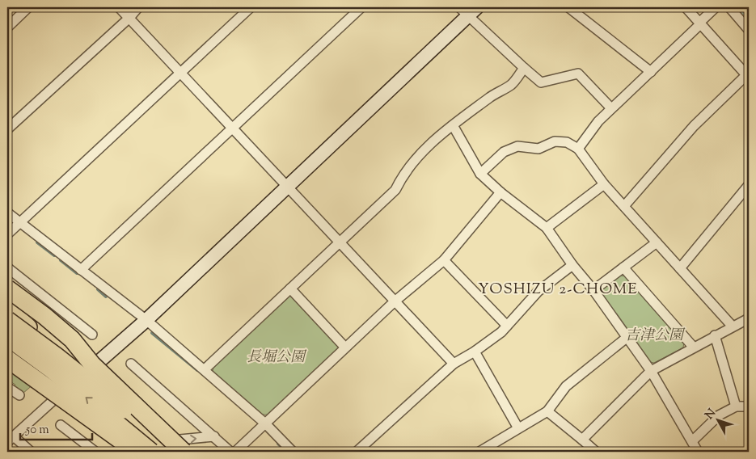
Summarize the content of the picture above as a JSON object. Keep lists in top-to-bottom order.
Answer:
{
  "districts": ["YOSHIZU 2-CHOME"],
  "parks": ["吉津公園", "長堀公園"],
  "scale_bar": "50 m",
  "north": "top left"
}
